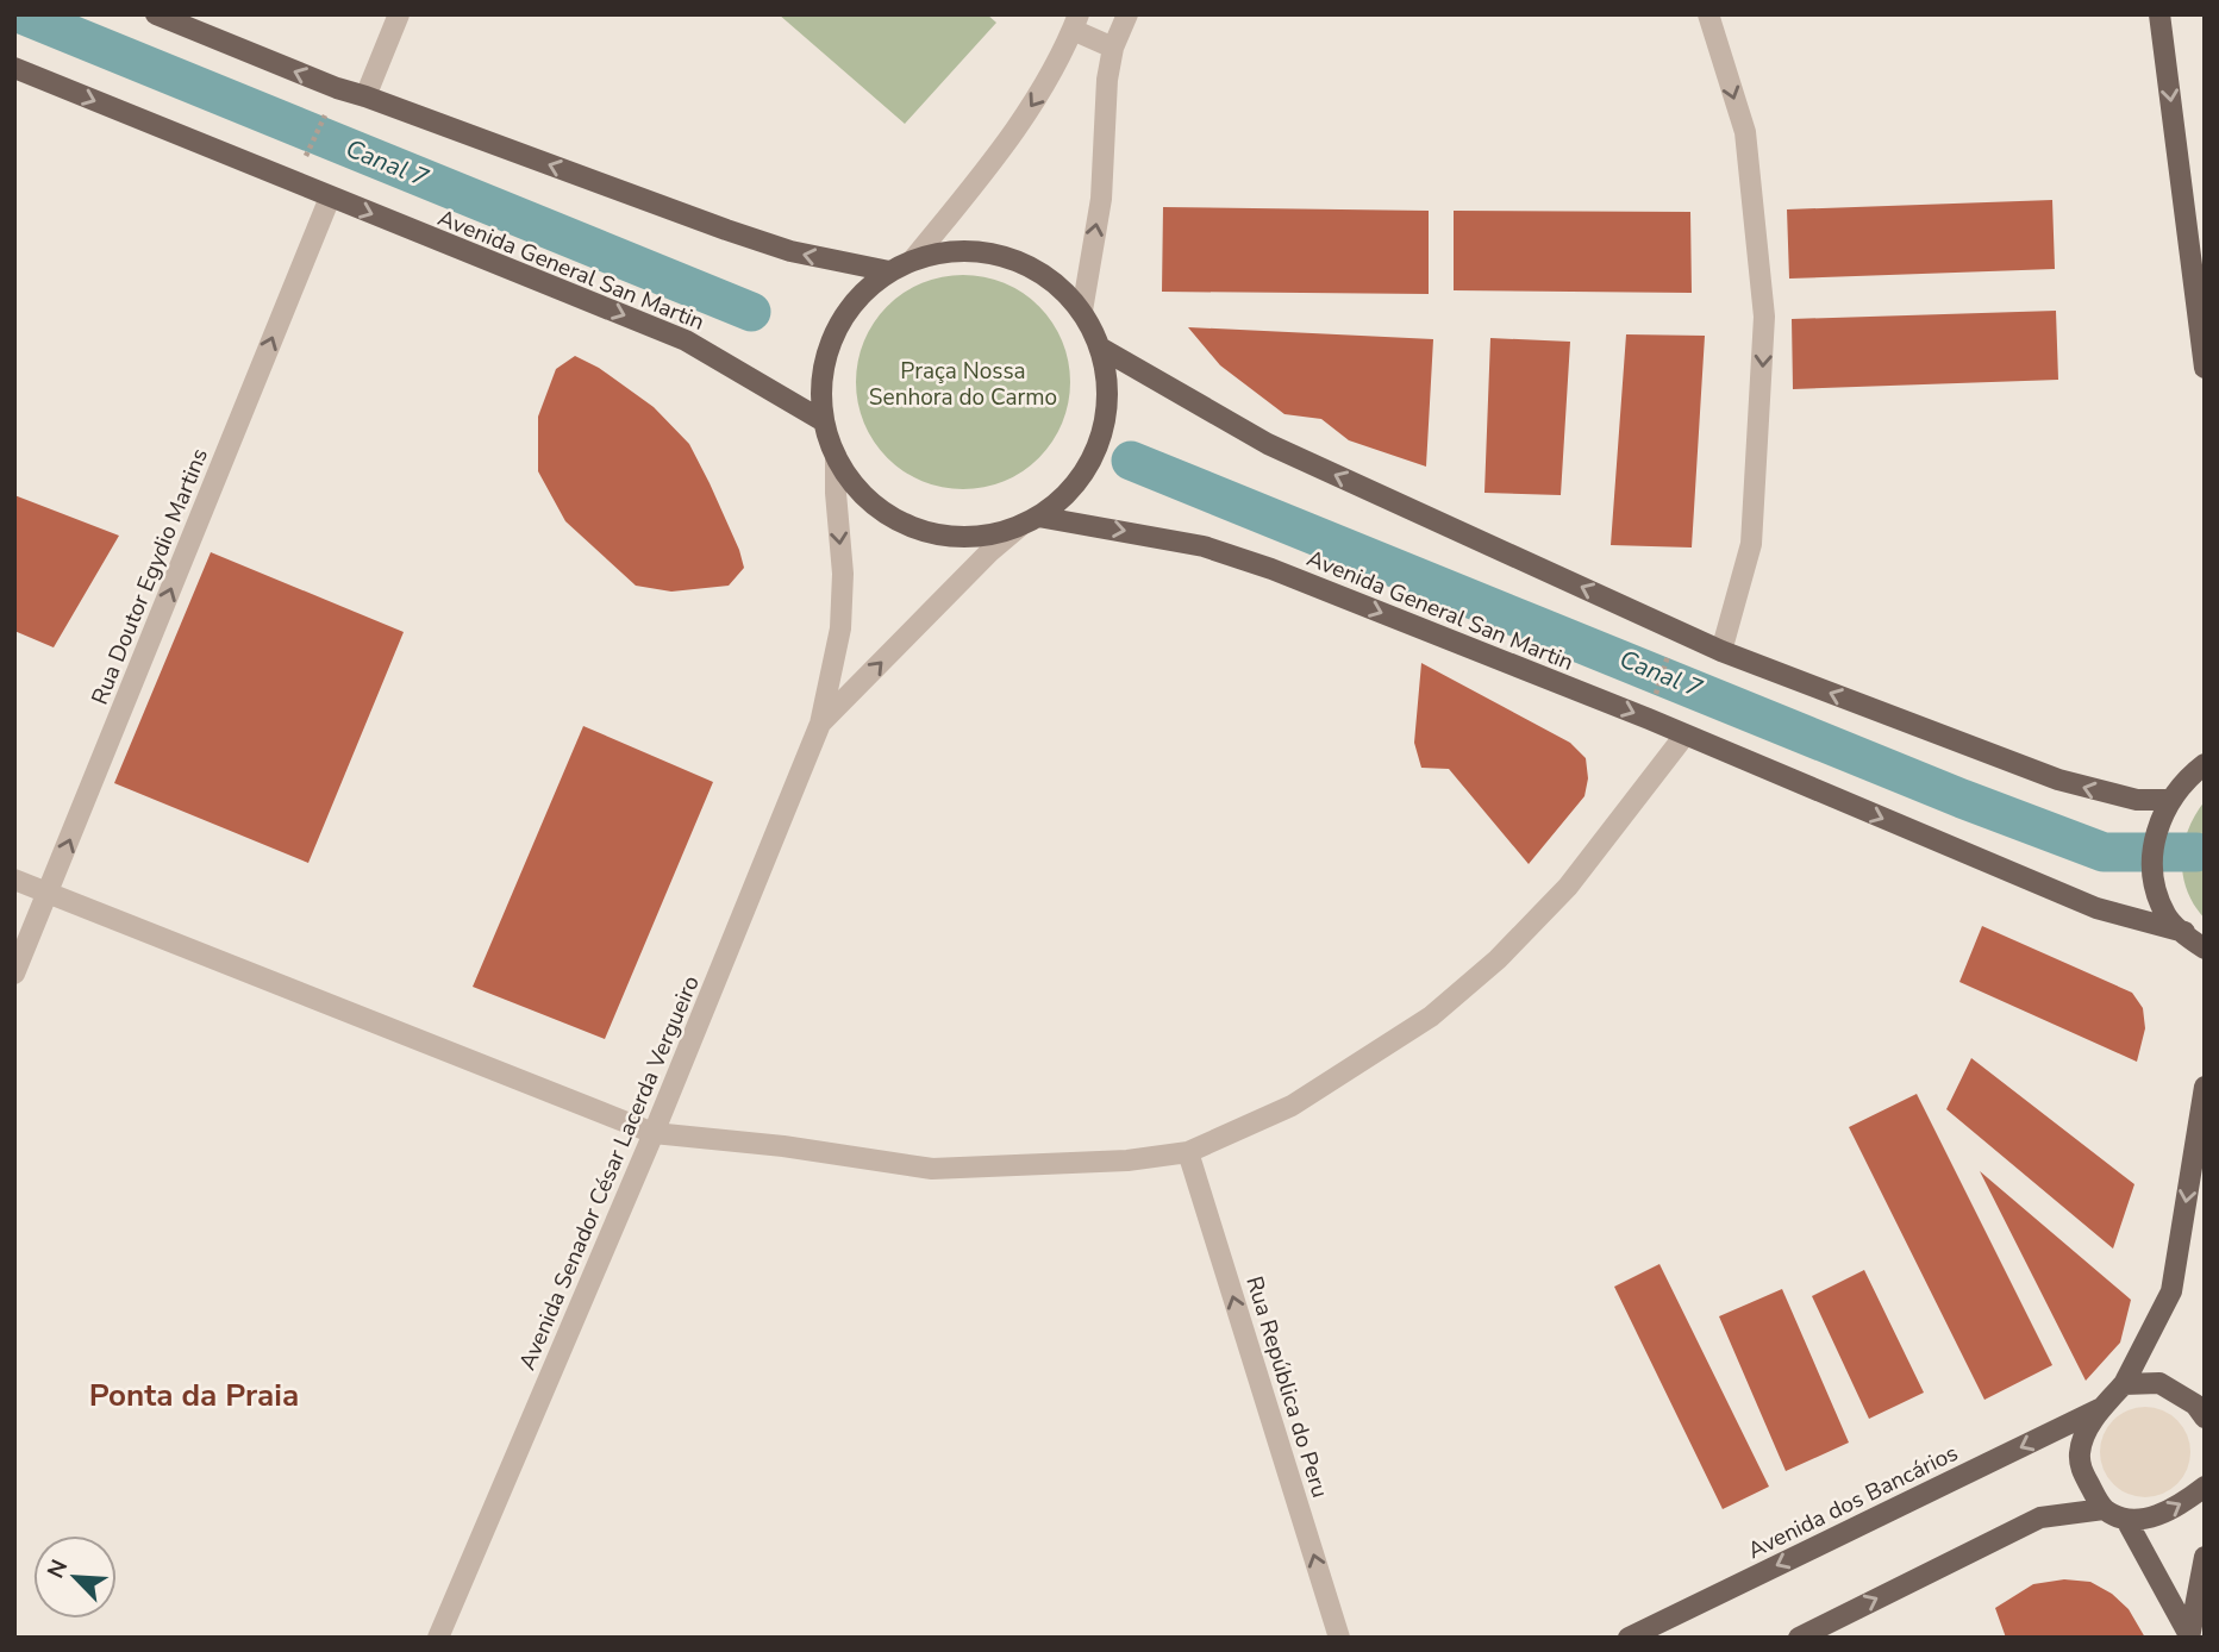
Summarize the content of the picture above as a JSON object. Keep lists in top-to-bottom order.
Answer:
{
  "streets": {
    "main road": ["Avenida General San Martin", "Avenida dos Bancários"],
    "street": ["Rua Doutor Egydio Martins", "Avenida Senador César Lacerda Vergueiro", "Rua República do Peru"]
  },
  "crossings": [
    ["Avenida General San Martin", "Rua Doutor Egydio Martins"]
  ],
  "one_way": ["Rua Doutor Egydio Martins", "Rua República do Peru"],
  "districts": ["Ponta da Praia"],
  "water": ["Canal 7"],
  "parks": ["Praça Nossa Senhora do Carmo"],
  "north": "top left"
}
